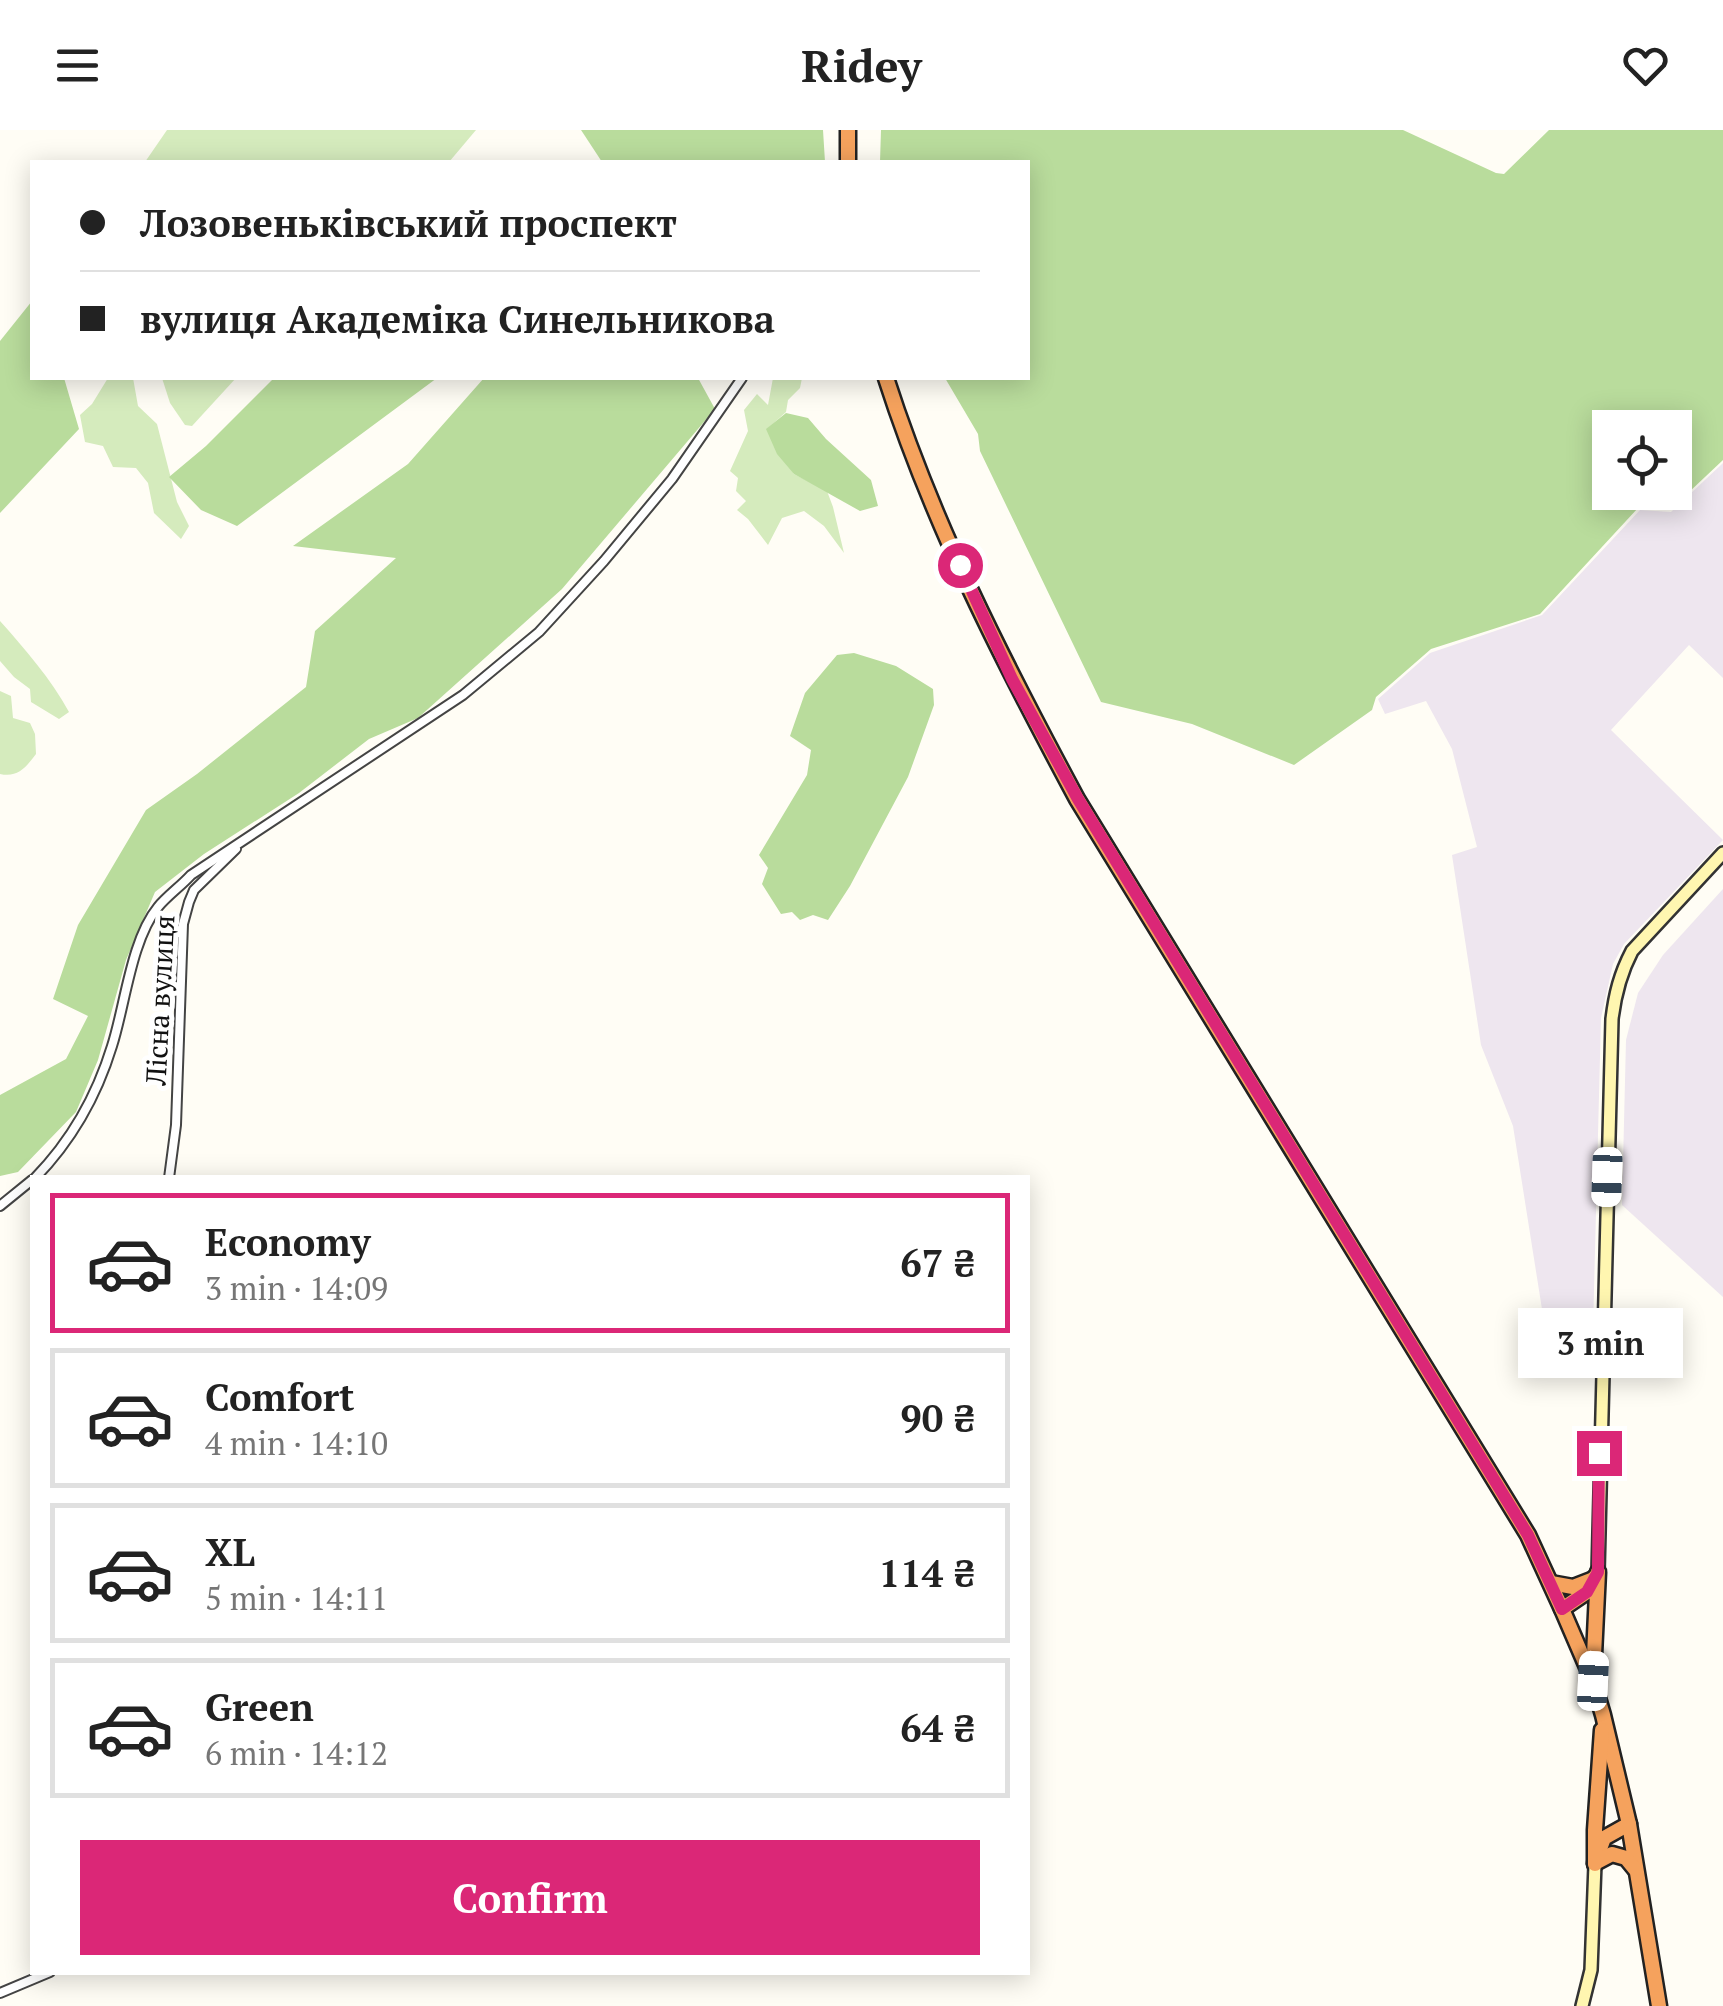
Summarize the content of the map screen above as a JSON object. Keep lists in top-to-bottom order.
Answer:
{
  "streets": {
    "street": ["Лісна вулиця"]
  },
  "page": {
    "header": "Ridey",
    "banner": ["Лозовеньківський проспект", "вулиця Академіка Синельникова"],
    "list": [
      {
        "name": "Economy",
        "note": "3 min · 14:09",
        "value": "67 ₴"
      },
      {
        "name": "Comfort",
        "note": "4 min · 14:10",
        "value": "90 ₴"
      },
      {
        "name": "XL",
        "note": "5 min · 14:11",
        "value": "114 ₴"
      },
      {
        "name": "Green",
        "note": "6 min · 14:12",
        "value": "64 ₴"
      }
    ],
    "bubble": "3 min",
    "buttons": "Confirm"
  }
}
